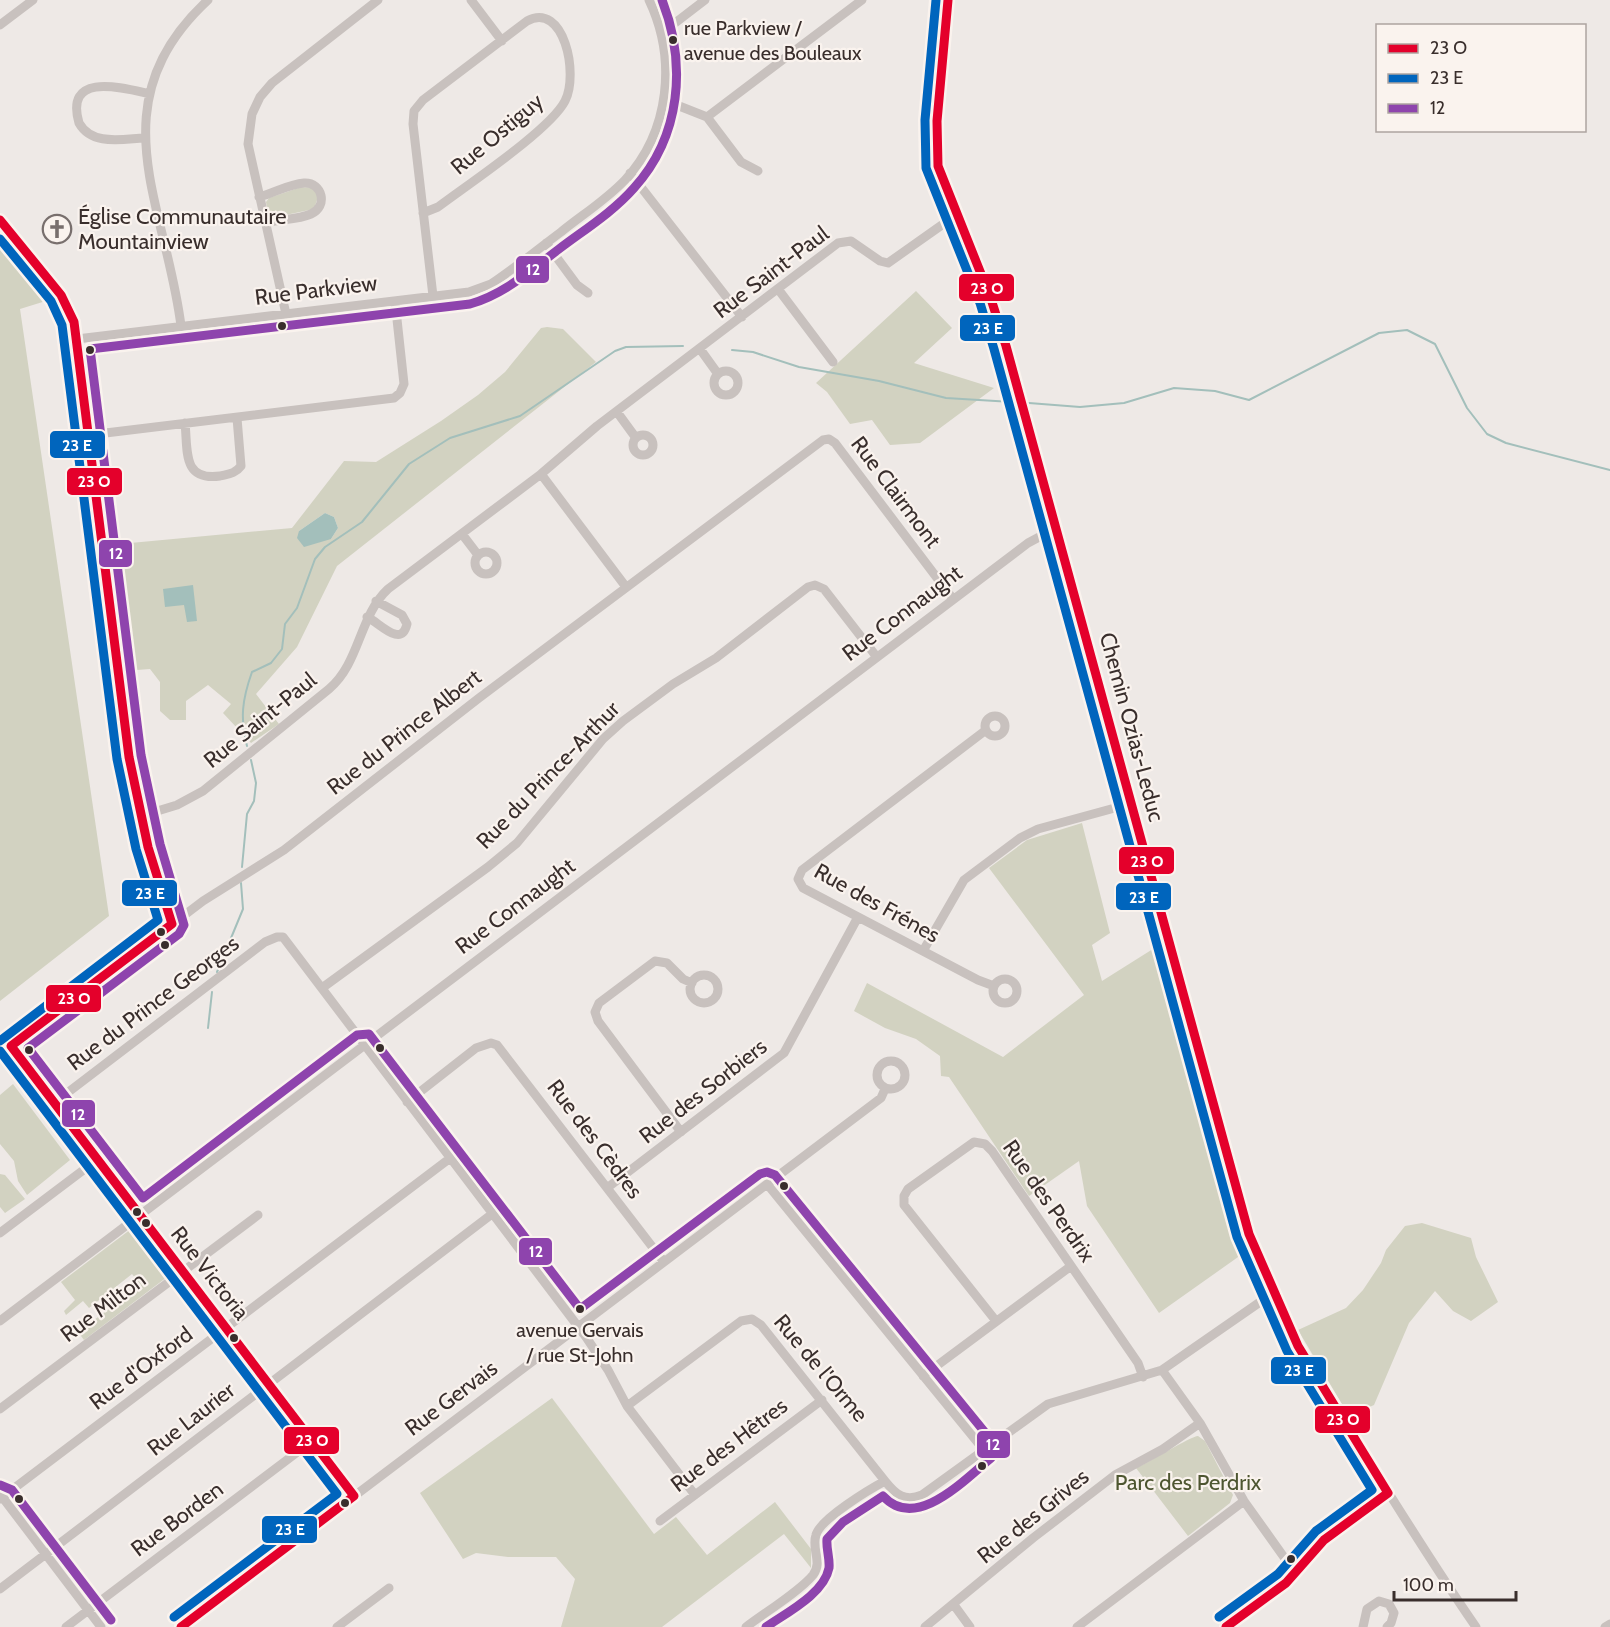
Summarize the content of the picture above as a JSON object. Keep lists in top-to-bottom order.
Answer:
{
  "streets": {
    "street": [
      "Rue Ostiguy",
      "Rue Saint-Paul",
      "Rue Parkview",
      "Rue Clairmont",
      "Rue Connaught",
      "Chemin Ozias-Leduc",
      "Rue du Prince Albert",
      "Rue du Prince-Arthur",
      "Rue des Frénes",
      "Rue du Prince Georges",
      "Rue des Sorbiers",
      "Rue des Cèdres",
      "Rue des Perdrix",
      "Rue Victoria",
      "Rue Milton",
      "Rue d'Oxford",
      "Rue de l'Orme",
      "Rue Gervais",
      "Rue Laurier",
      "Rue des Hêtres",
      "Rue des Grives",
      "Rue Borden"
    ]
  },
  "crossings": [
    ["Rue Ostiguy", "Rue Parkview"],
    ["Rue Saint-Paul", "Chemin Ozias-Leduc"],
    ["Rue Clairmont", "Rue Connaught"],
    ["Rue Clairmont", "Rue du Prince Albert"],
    ["Rue Connaught", "Chemin Ozias-Leduc"],
    ["Rue Connaught", "Rue du Prince-Arthur"],
    ["Rue Connaught", "Rue Victoria"],
    ["Chemin Ozias-Leduc", "Rue de l'Orme"],
    ["Rue du Prince Albert", "Rue Victoria"],
    ["Rue du Prince-Arthur", "Rue du Prince Georges"],
    ["Rue des Frénes", "Rue des Sorbiers"],
    ["Rue du Prince Georges", "Rue Victoria"],
    ["Rue des Sorbiers", "Rue des Cèdres"],
    ["Rue des Cèdres", "Rue Gervais"],
    ["Rue des Perdrix", "Rue de l'Orme"],
    ["Rue Victoria", "Rue Milton"],
    ["Rue Victoria", "Rue d'Oxford"],
    ["Rue Victoria", "Rue Gervais"],
    ["Rue Victoria", "Rue Laurier"],
    ["Rue Victoria", "Rue Borden"],
    ["Rue de l'Orme", "Rue des Hêtres"]
  ],
  "parks": ["Parc des Perdrix"],
  "places": {
    "other": ["rue Parkview / avenue des Bouleaux", "avenue Gervais / rue St-John"],
    "church": ["Église Communautaire Mountainview"]
  },
  "lines": ["transit line 12"],
  "legend": ["23 O", "23 E", "12"],
  "scale_bar": "100 m"
}
